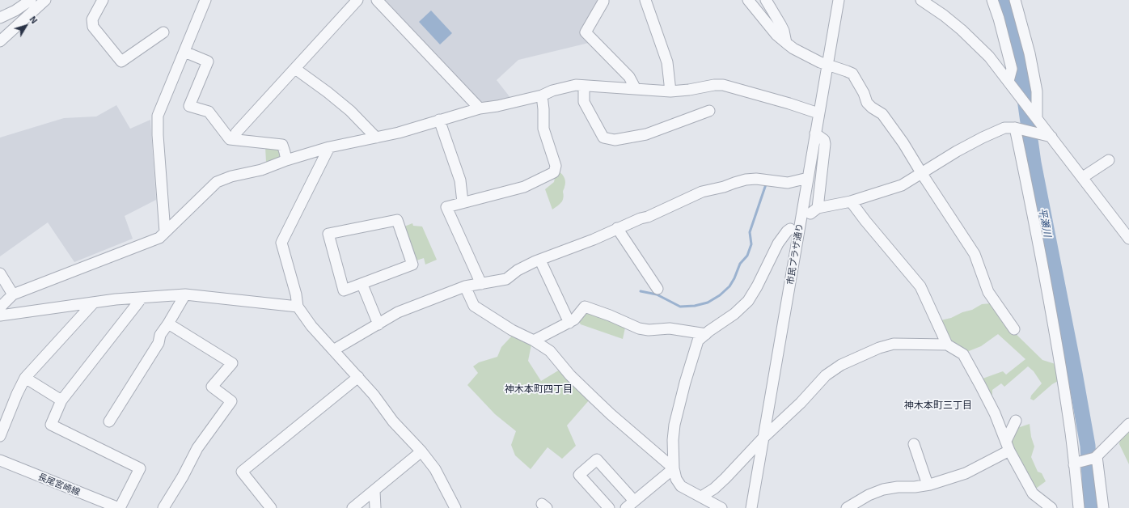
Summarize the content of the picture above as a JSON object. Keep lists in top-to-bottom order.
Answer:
{
  "streets": {
    "street": ["市民プラザ通り", "長尾宮崎線"]
  },
  "districts": ["神木本町四丁目", "神木本町三丁目"],
  "water": ["平瀬川"],
  "north": "top right"
}
